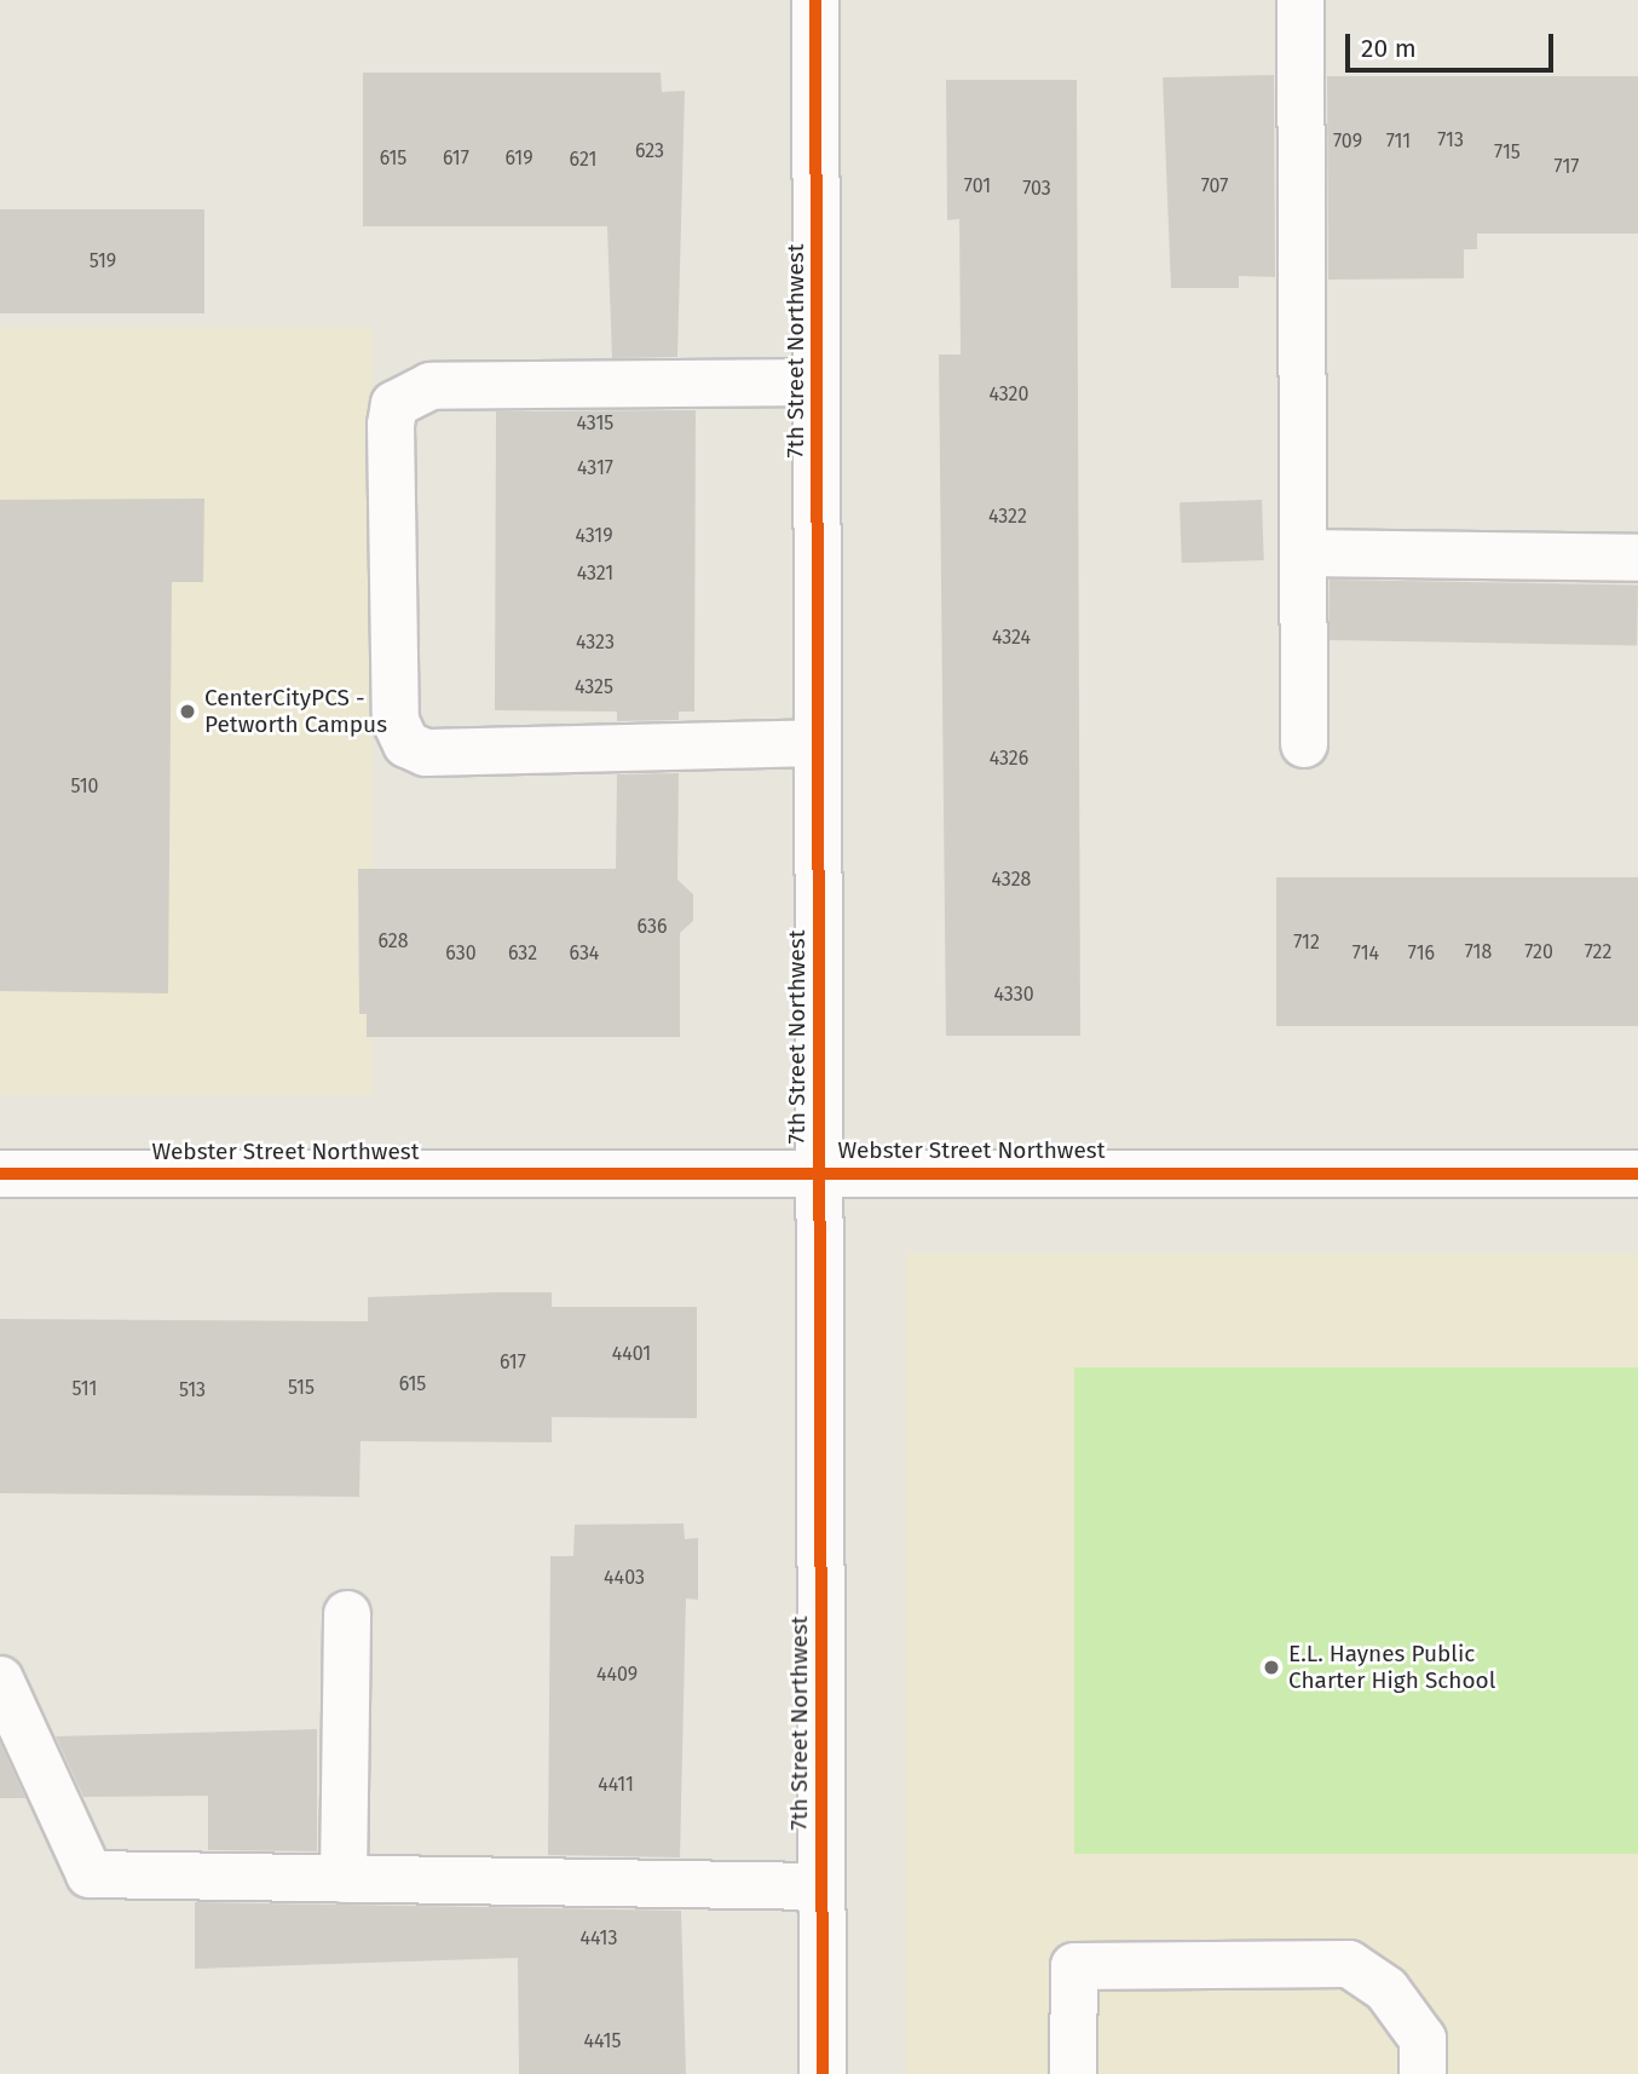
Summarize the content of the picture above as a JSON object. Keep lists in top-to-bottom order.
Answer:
{
  "streets": {
    "street": ["7th Street Northwest", "Webster Street Northwest"]
  },
  "crossings": [
    ["7th Street Northwest", "Webster Street Northwest"]
  ],
  "places": ["CenterCityPCS - Petworth Campus", "E.L. Haynes Public Charter High School"],
  "house_numbers": [
    "713",
    "709",
    "711",
    "623",
    "715",
    "615",
    "617",
    "619",
    "621",
    "717",
    "701",
    "707",
    "703",
    "519",
    "4320",
    "4315",
    "4317",
    "4322",
    "4319",
    "4321",
    "4324",
    "4323",
    "4325",
    "4326",
    "510",
    "4328",
    "636",
    "628",
    "712",
    "718",
    "720",
    "722",
    "630",
    "632",
    "634",
    "714",
    "716",
    "4330",
    "4401",
    "617",
    "615",
    "515",
    "511",
    "513",
    "4403",
    "4409",
    "4411",
    "4413",
    "4415"
  ],
  "scale_bar": "20 m"
}
